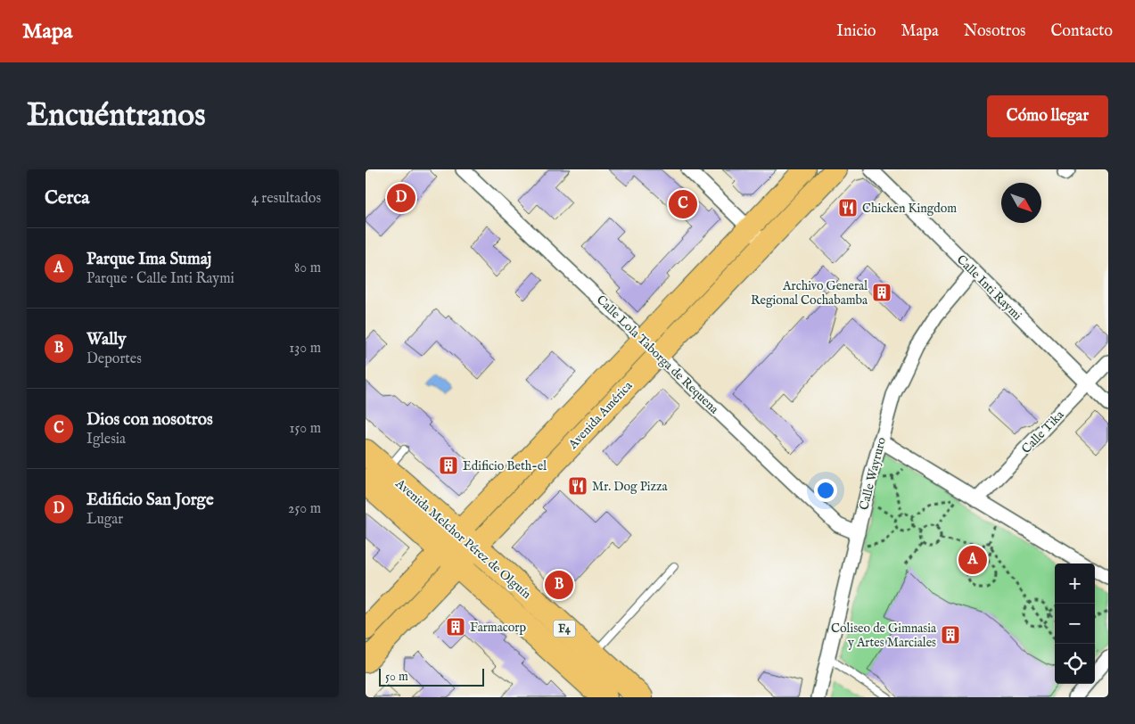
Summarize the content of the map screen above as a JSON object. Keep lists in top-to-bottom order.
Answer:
{
  "streets": {
    "highway": ["Avenida Melchor Pérez de Olguín", "F4"],
    "main road": ["Avenida América"],
    "street": [
      "Calle Inti Raymi",
      "Calle Lola Taborga de Requena",
      "Calle Tika",
      "Calle Wayruro"
    ]
  },
  "crossings": [
    ["Calle Inti Raymi", "Calle Tika"],
    ["Calle Inti Raymi", "Calle Wayruro"],
    ["Calle Lola Taborga de Requena", "Avenida América"],
    ["Calle Lola Taborga de Requena", "Calle Wayruro"],
    ["Avenida América", "Avenida Melchor Pérez de Olguín"]
  ],
  "places": {
    "restaurant": ["Chicken Kingdom", "Mr. Dog Pizza"],
    "building": [
      "Archivo General Regional Cochabamba",
      "Edificio Beth-el",
      "Farmacorp",
      "Coliseo de Gimnasia y Artes Marciales"
    ]
  },
  "scale_bar": "50 m",
  "north": "bottom right",
  "page": {
    "header": "Mapa",
    "nav": [
      "Inicio",
      "Mapa",
      "Nosotros",
      "Contacto"
    ],
    "buttons": "Cómo llegar",
    "title": "Encuéntranos",
    "heading": ["Cerca", "4 resultados"],
    "pins": [
      "D",
      "C",
      "A",
      "B"
    ],
    "list": [
      {
        "mark": "A",
        "name": "Parque Ima Sumaj",
        "note": "Parque · Calle Inti Raymi",
        "value": "80 m"
      },
      {
        "mark": "B",
        "name": "Wally",
        "note": "Deportes",
        "value": "130 m"
      },
      {
        "mark": "C",
        "name": "Dios con nosotros",
        "note": "Iglesia",
        "value": "150 m"
      },
      {
        "mark": "D",
        "name": "Edificio San Jorge",
        "note": "Lugar",
        "value": "250 m"
      }
    ],
    "map_buttons": ["+", "−"],
    "scale": "50 m"
  }
}
